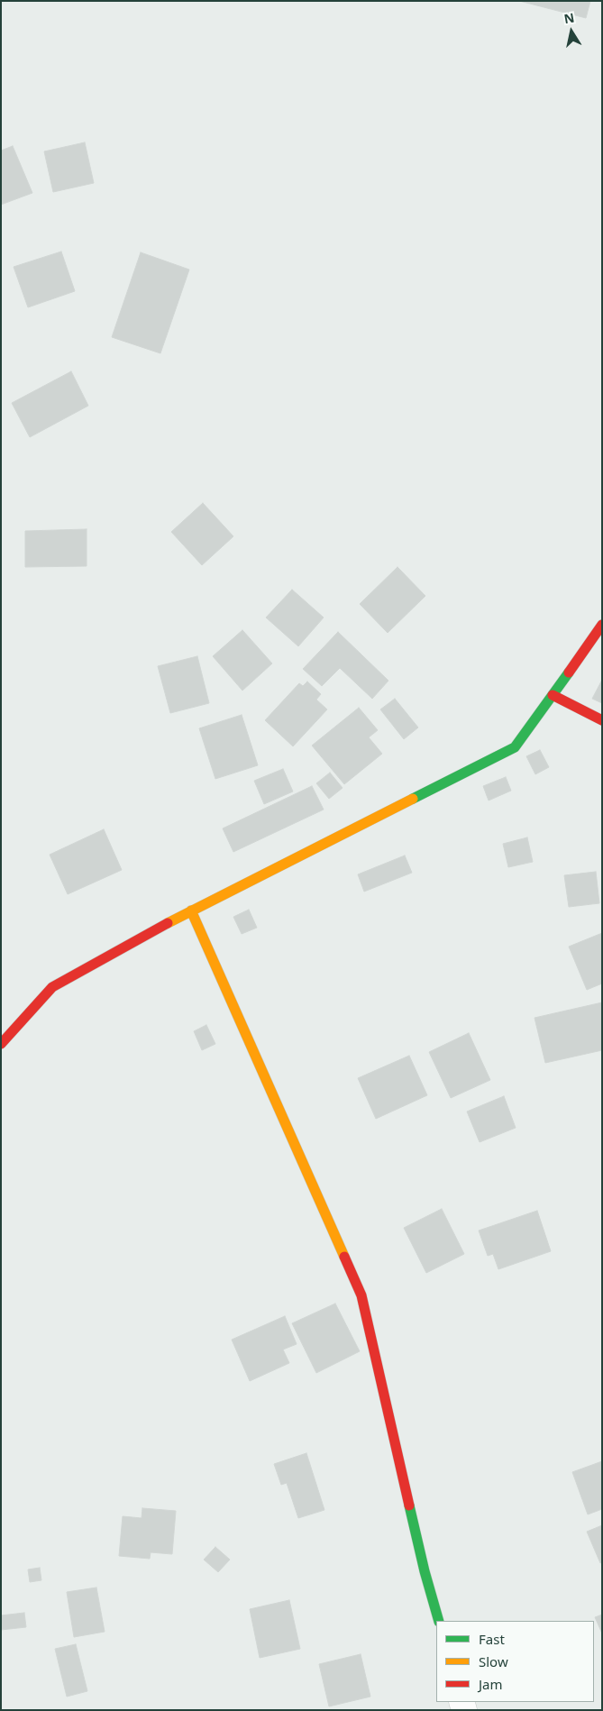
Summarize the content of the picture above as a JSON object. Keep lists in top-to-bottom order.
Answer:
{
  "legend": ["Fast", "Slow", "Jam"],
  "north": "top"
}
